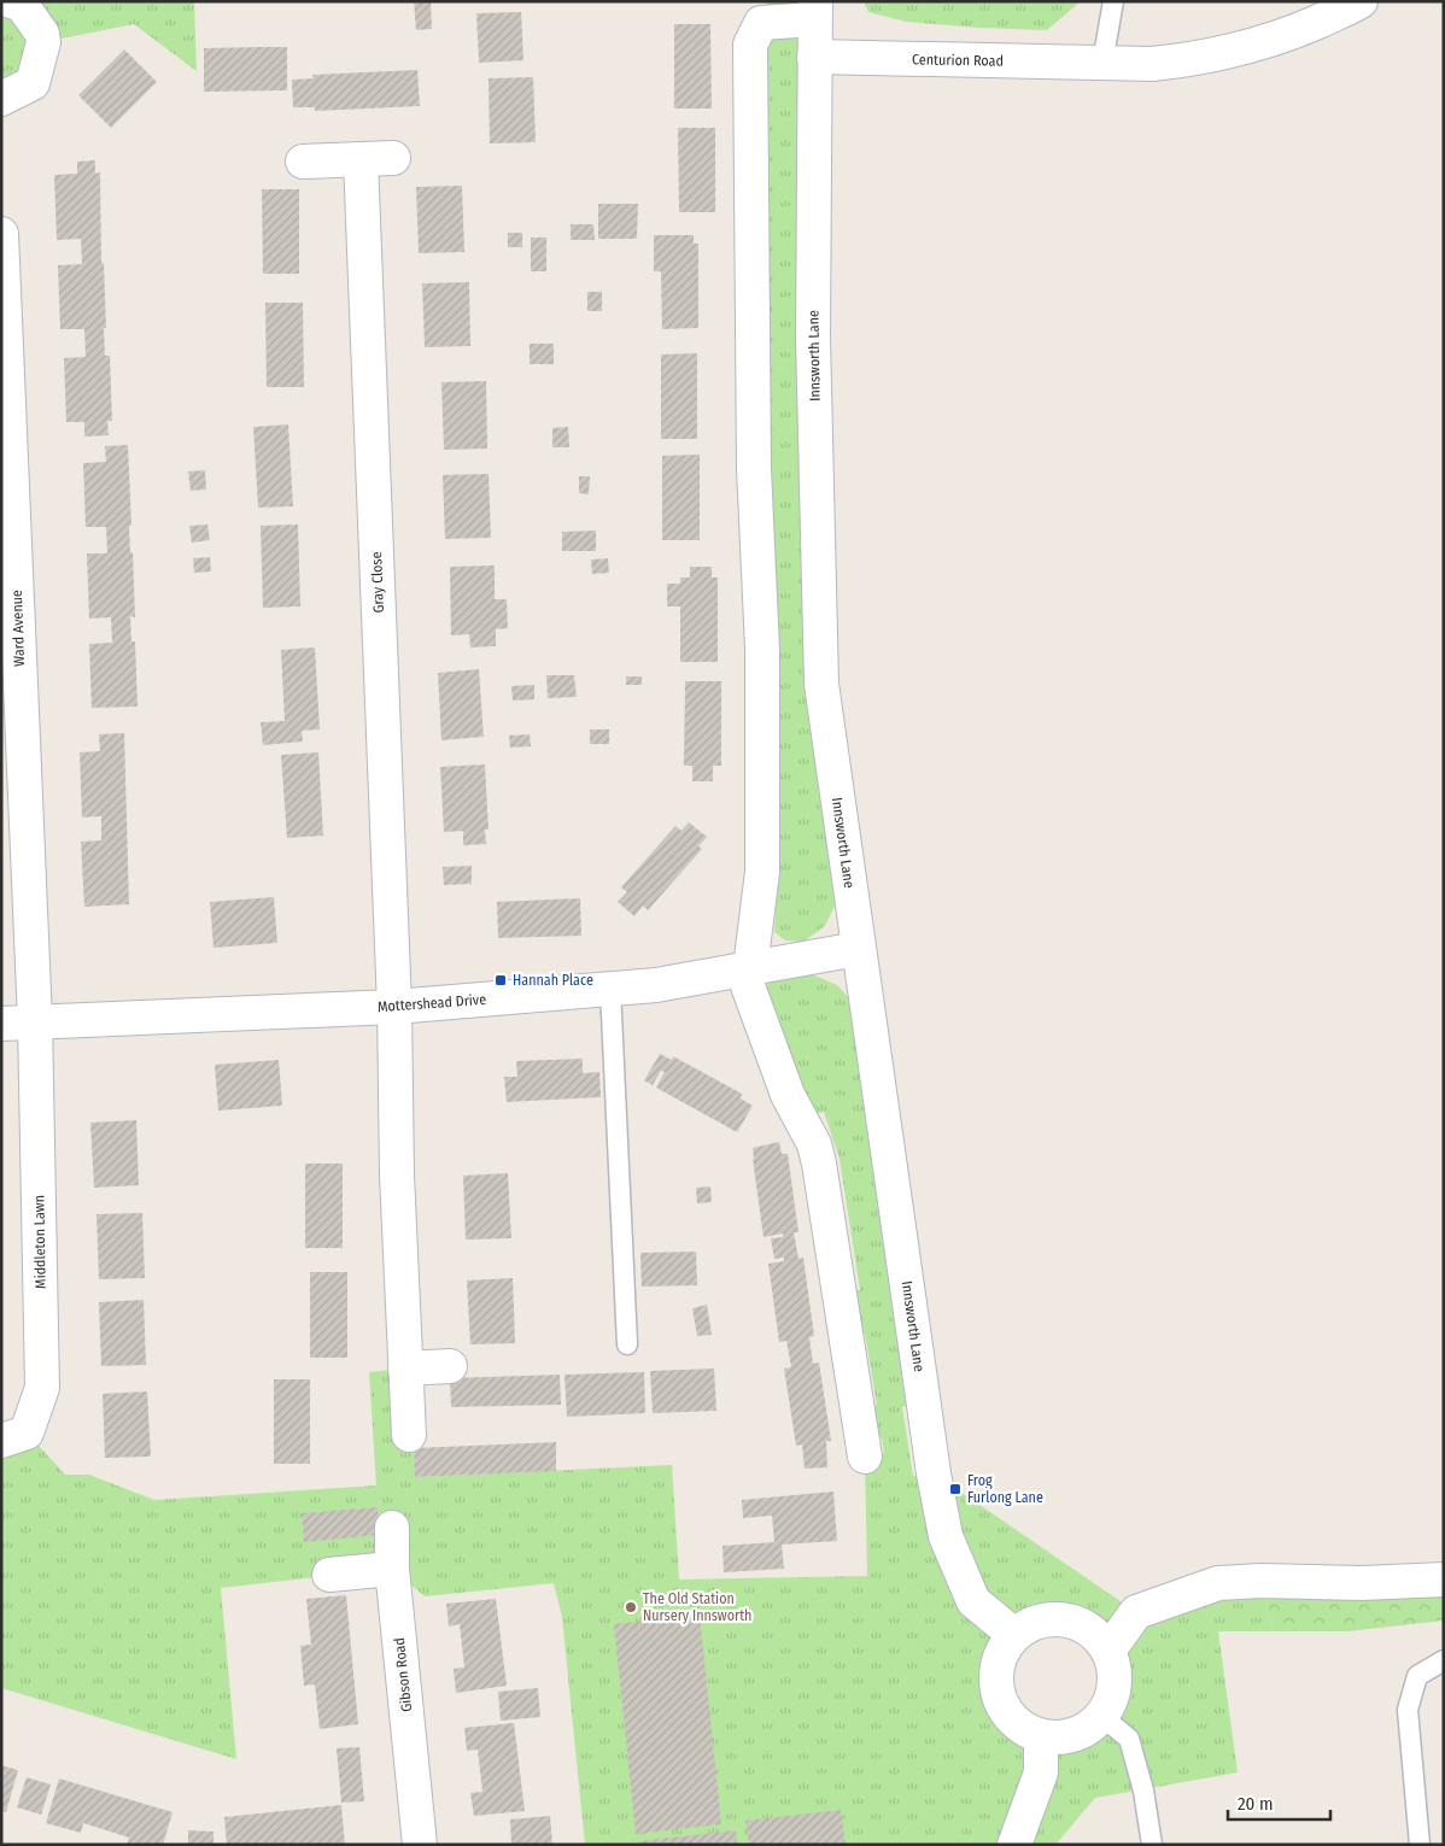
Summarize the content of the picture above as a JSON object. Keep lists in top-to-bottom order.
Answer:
{
  "streets": {
    "street": [
      "Centurion Road",
      "Innsworth Lane",
      "Gray Close",
      "Ward Avenue",
      "Mottershead Drive",
      "Middleton Lawn",
      "Gibson Road"
    ]
  },
  "crossings": [
    ["Centurion Road", "Innsworth Lane"],
    ["Innsworth Lane", "Mottershead Drive"],
    ["Gray Close", "Mottershead Drive"],
    ["Ward Avenue", "Mottershead Drive"],
    ["Ward Avenue", "Middleton Lawn"],
    ["Mottershead Drive", "Middleton Lawn"]
  ],
  "places": {
    "transit": ["Hannah Place", "Frog Furlong Lane"],
    "other": ["The Old Station Nursery Innsworth"]
  },
  "scale_bar": "20 m"
}
